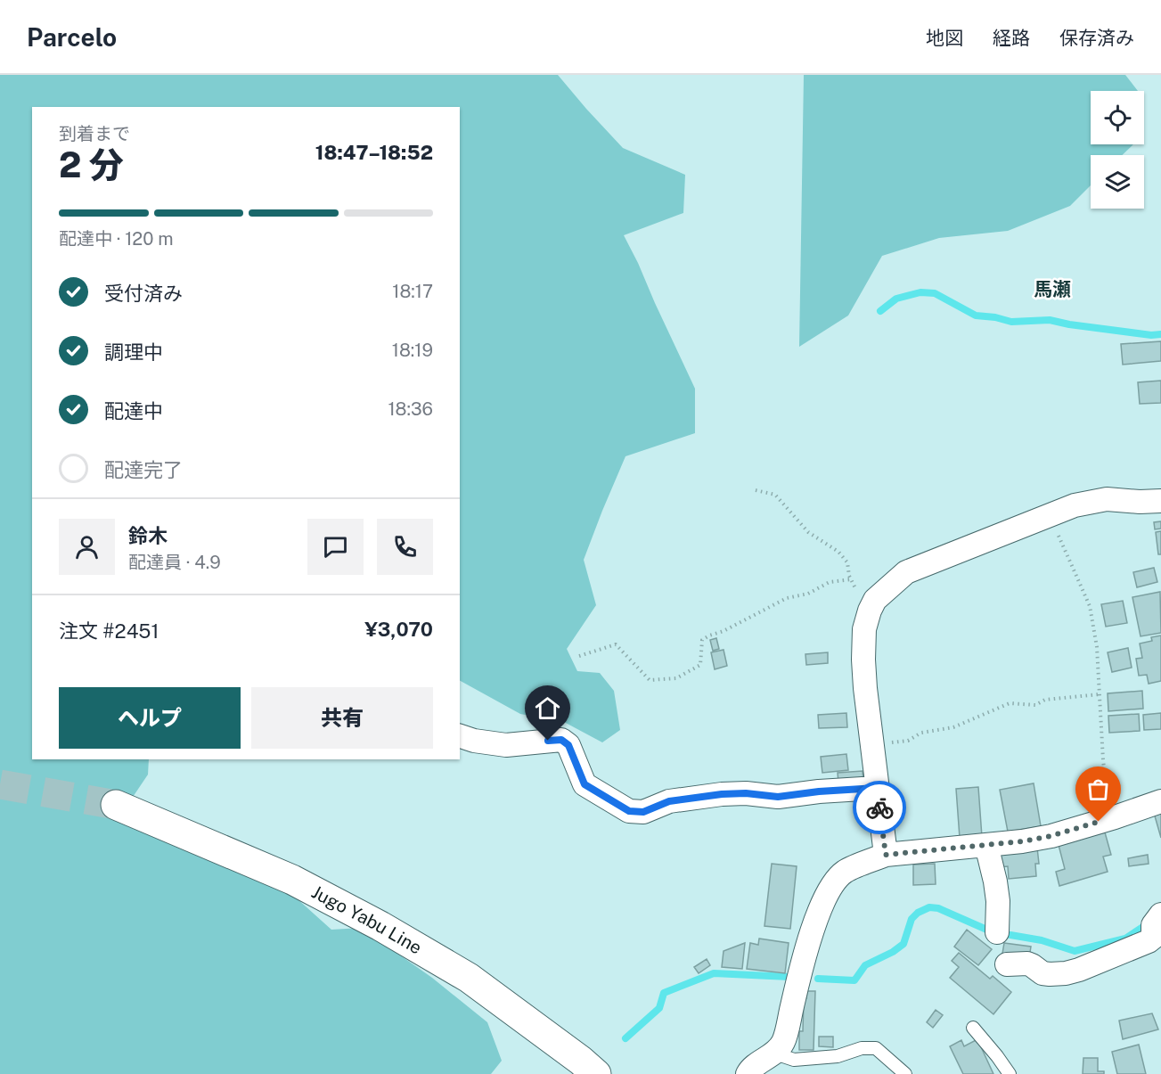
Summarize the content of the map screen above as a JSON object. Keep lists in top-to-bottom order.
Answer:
{
  "streets": {
    "main road": ["Jugo Yabu Line"]
  },
  "districts": ["馬瀬"],
  "page": {
    "header": "Parcelo",
    "nav": ["地図", "経路", "保存済み"],
    "heading": ["2 分", "到着まで", "18:47–18:52"],
    "panel": [
      "鈴木",
      "配達員 · 4.9",
      "注文 #2451",
      "¥3,070"
    ],
    "bar": "配達中 · 120 m",
    "list": [
      ["受付済み", "18:17"],
      ["調理中", "18:19"],
      ["配達中", "18:36"],
      "配達完了"
    ],
    "buttons": ["ヘルプ", "共有"]
  }
}
